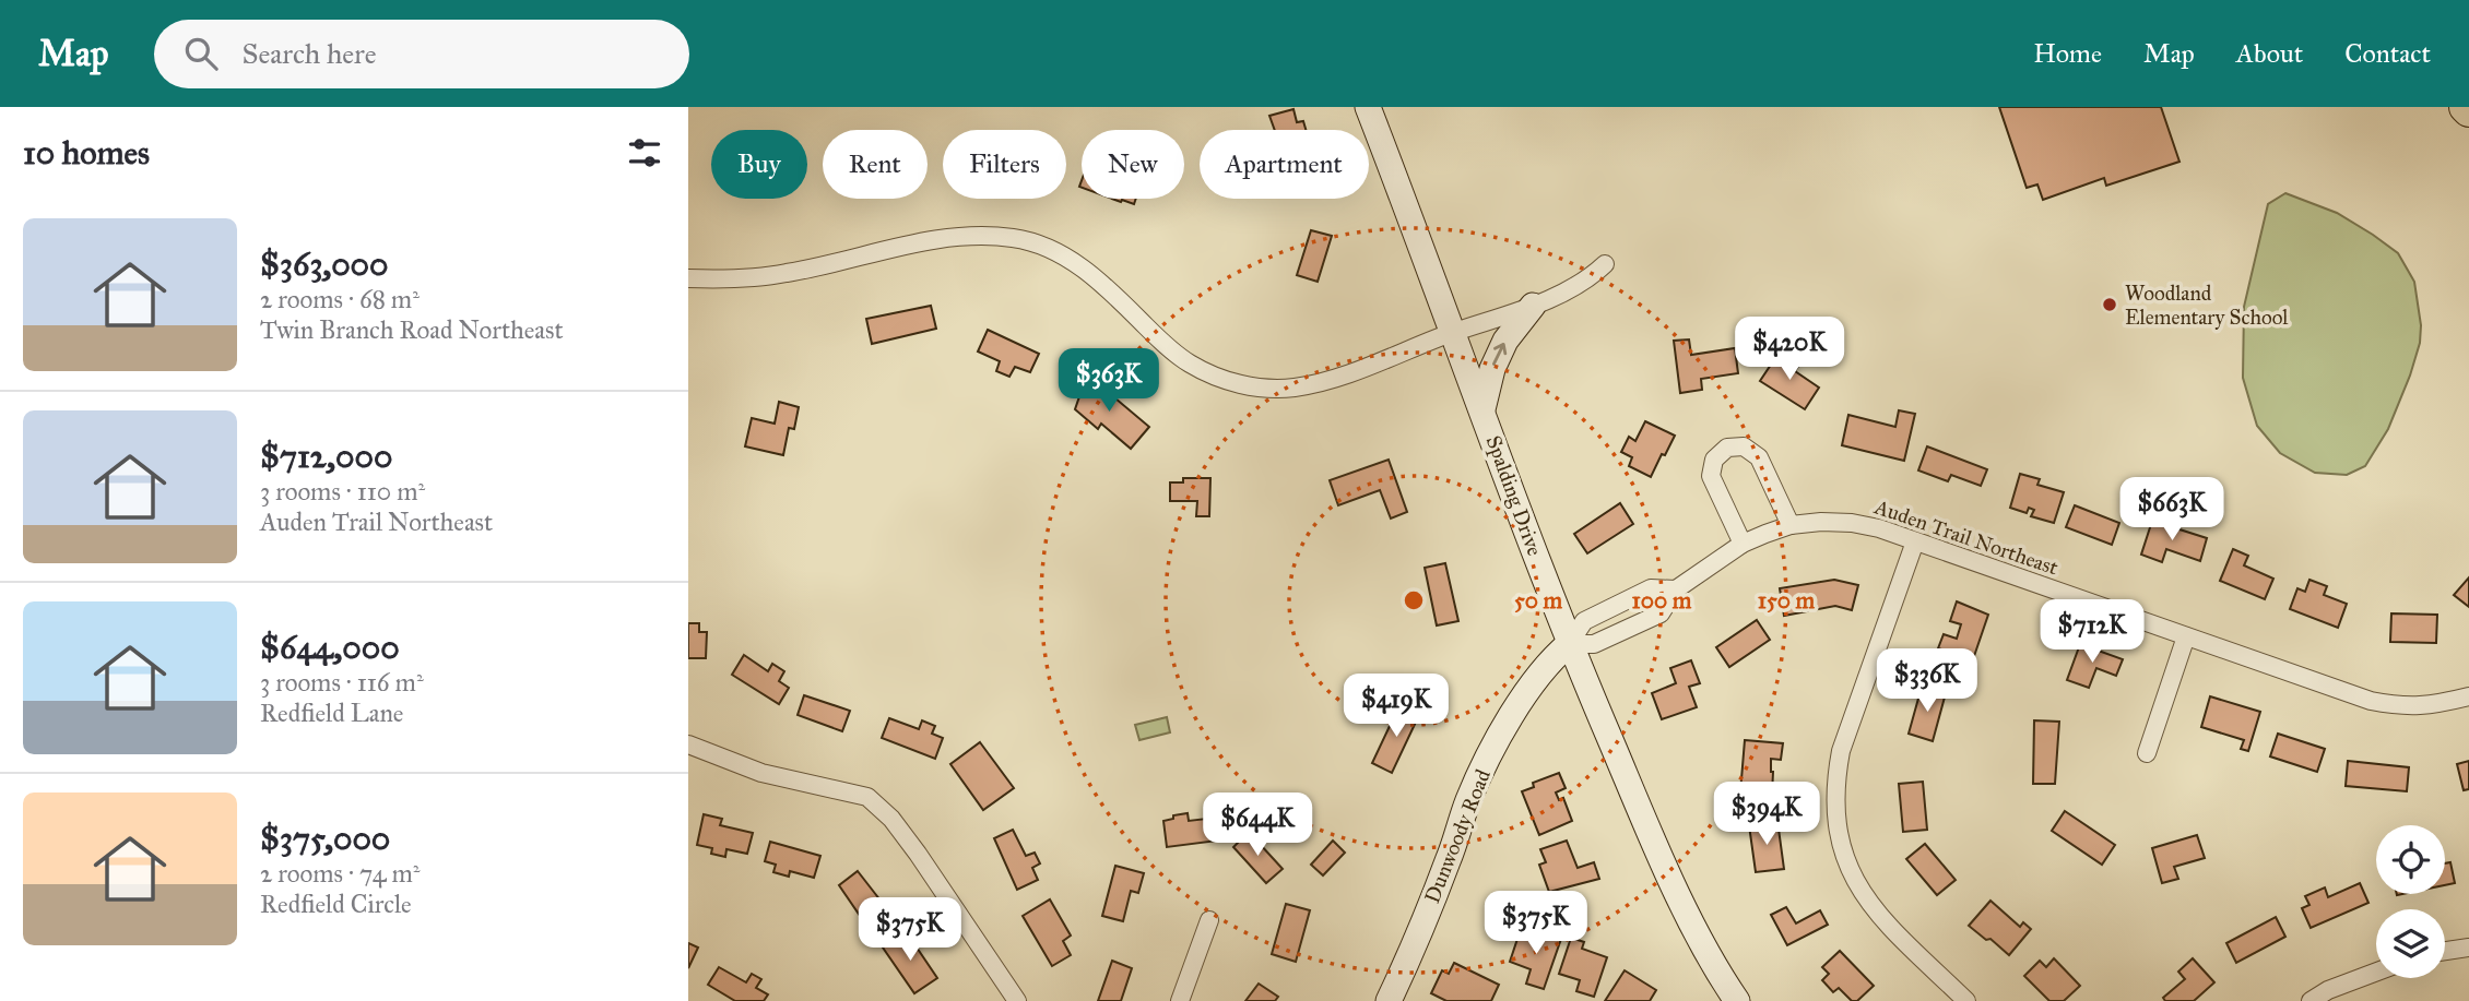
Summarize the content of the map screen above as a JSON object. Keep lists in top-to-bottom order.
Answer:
{
  "streets": {
    "street": ["Spalding Drive", "Auden Trail Northeast", "Dunwoody Road"]
  },
  "crossings": [
    ["Spalding Drive", "Auden Trail Northeast"],
    ["Spalding Drive", "Dunwoody Road"],
    ["Auden Trail Northeast", "Dunwoody Road"]
  ],
  "places": ["Woodland Elementary School"],
  "page": {
    "header": "Map",
    "search": "Search here",
    "nav": [
      "Home",
      "Map",
      "About",
      "Contact"
    ],
    "heading": "10 homes",
    "chip": [
      "Buy",
      "Rent",
      "Filters",
      "New",
      "Apartment"
    ],
    "list": [
      {
        "name": "$363,000",
        "note": "2 rooms · 68 m² · Twin Branch Road Northeast"
      },
      {
        "name": "$712,000",
        "note": "3 rooms · 110 m² · Auden Trail Northeast"
      },
      {
        "name": "$644,000",
        "note": "3 rooms · 116 m² · Redfield Lane"
      },
      {
        "name": "$375,000",
        "note": "2 rooms · 74 m² · Redfield Circle"
      }
    ],
    "price": [
      "$420K",
      "$363K",
      "$663K",
      "$712K",
      "$336K",
      "$419K",
      "$394K",
      "$644K",
      "$375K",
      "$375K"
    ]
  },
  "rings": ["50 m", "100 m", "150 m"]
}
